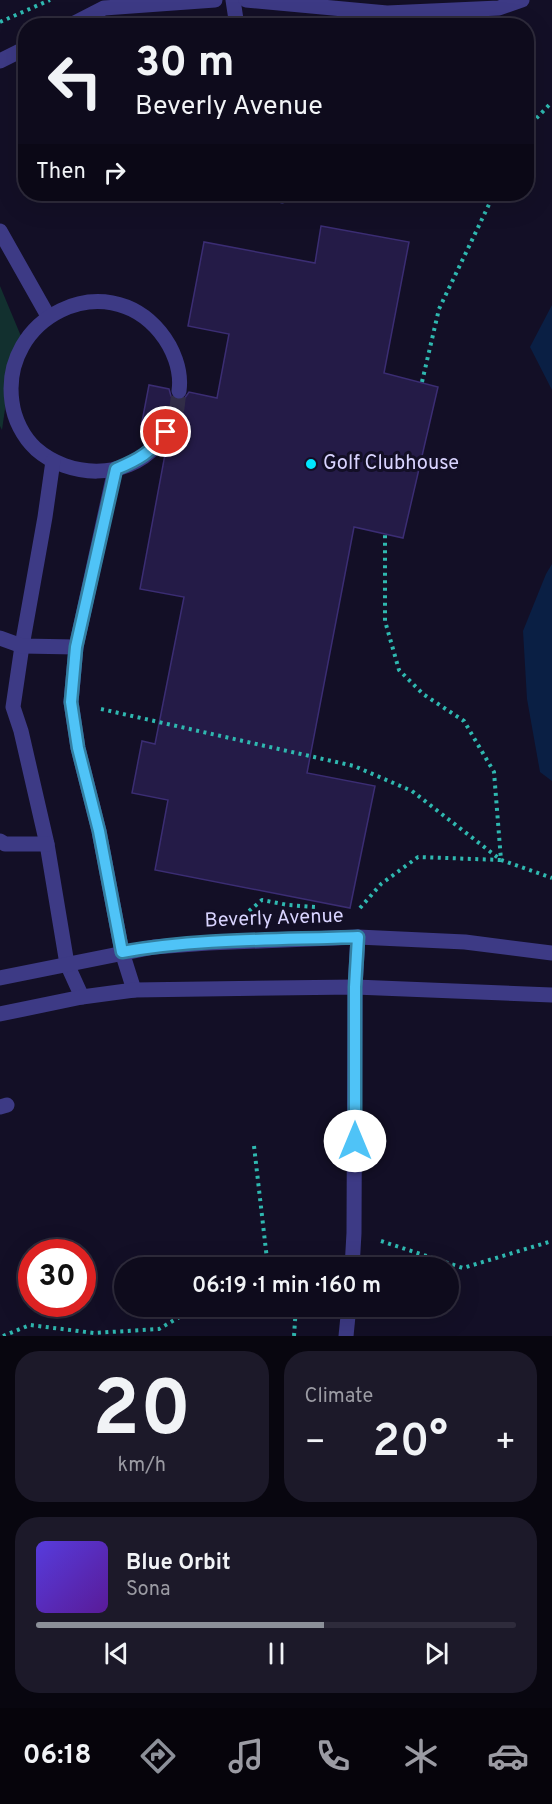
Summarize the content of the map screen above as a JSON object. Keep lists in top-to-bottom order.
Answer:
{
  "streets": {
    "street": ["Beverly Avenue"]
  },
  "places": ["Golf Clubhouse"],
  "page": {
    "turn": ["30 m", "Beverly Avenue"],
    "then": "Then",
    "limit": "30",
    "trip": "06:19 · 1 min · 160 m",
    "tile": [
      ["20", "km/h"],
      "Climate"
    ],
    "heat": ["−", "20°", "+"],
    "song": ["Blue Orbit", "Sona"],
    "tabs": "06:18"
  }
}
